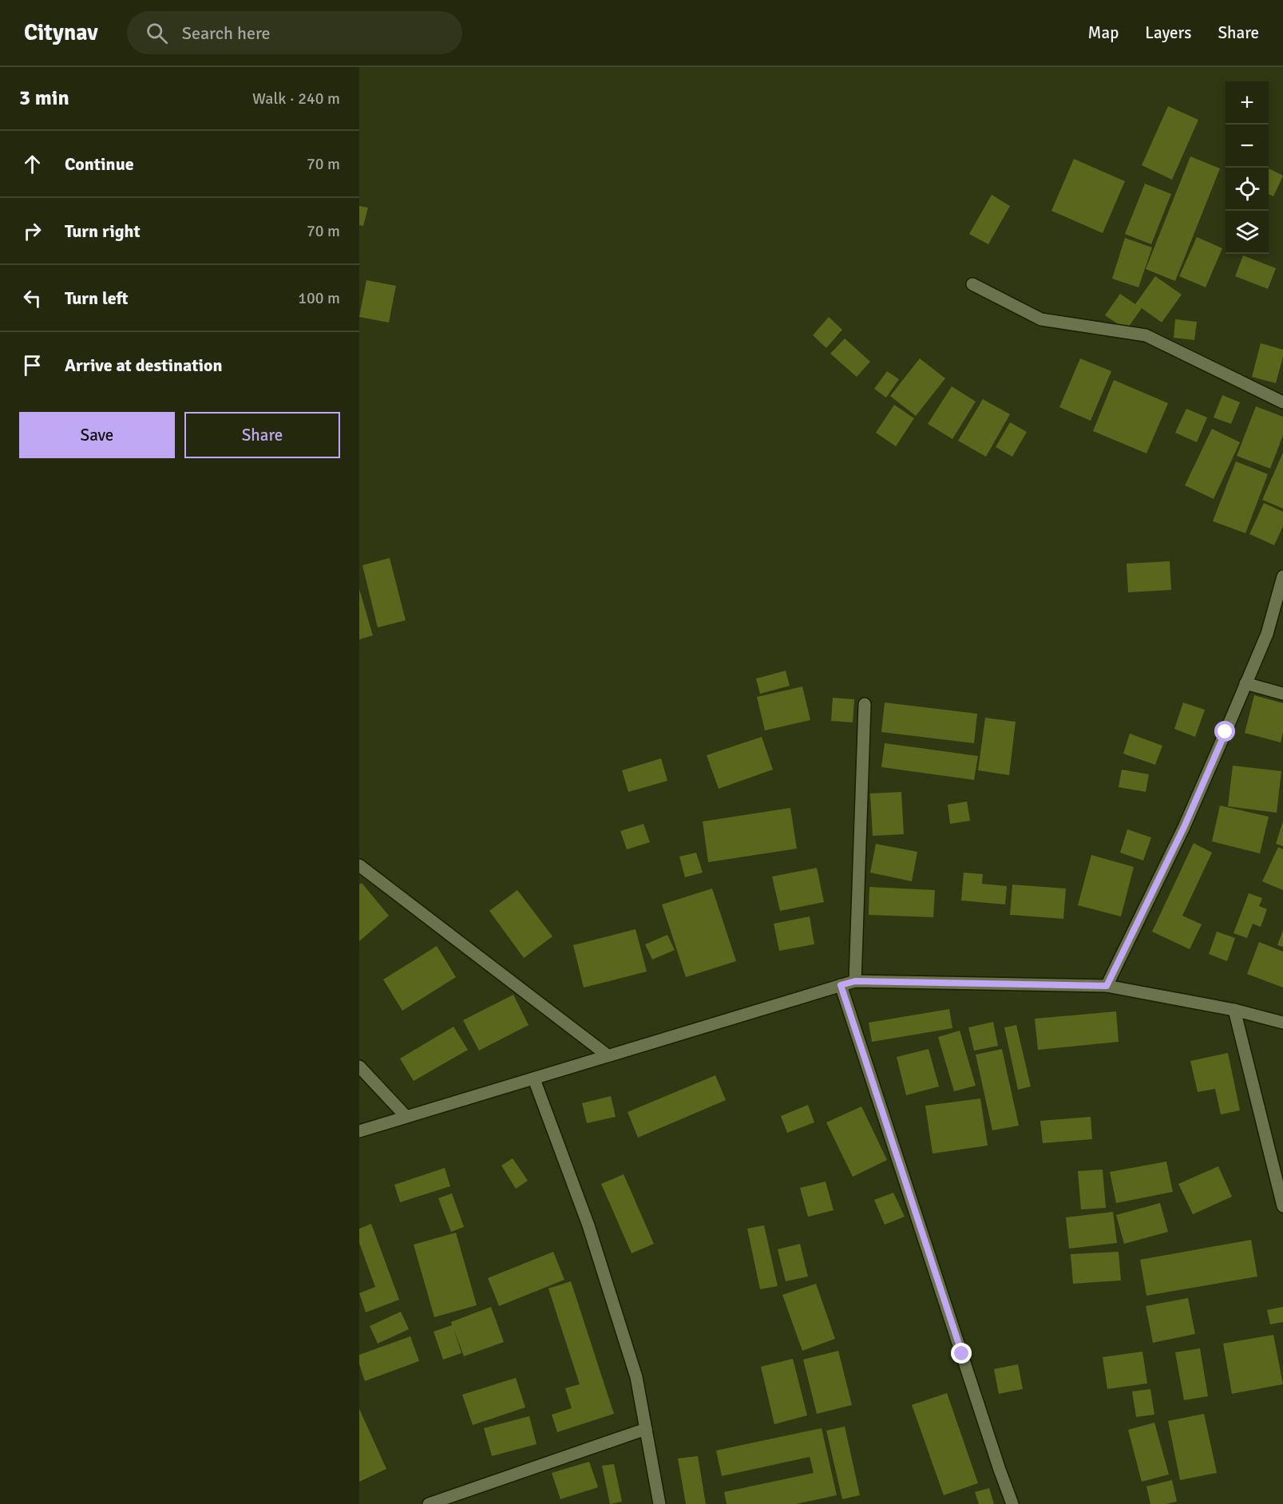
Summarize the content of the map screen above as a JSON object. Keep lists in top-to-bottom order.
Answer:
{
  "page": {
    "header": "Citynav",
    "search": "Search here",
    "nav": ["Map", "Layers", "Share"],
    "heading": ["3 min", "Walk · 240 m"],
    "map_buttons": ["+", "−"],
    "list": [
      ["Continue", "70 m"],
      ["Turn right", "70 m"],
      ["Turn left", "100 m"],
      "Arrive at destination"
    ],
    "buttons": ["Save", "Share"]
  }
}
